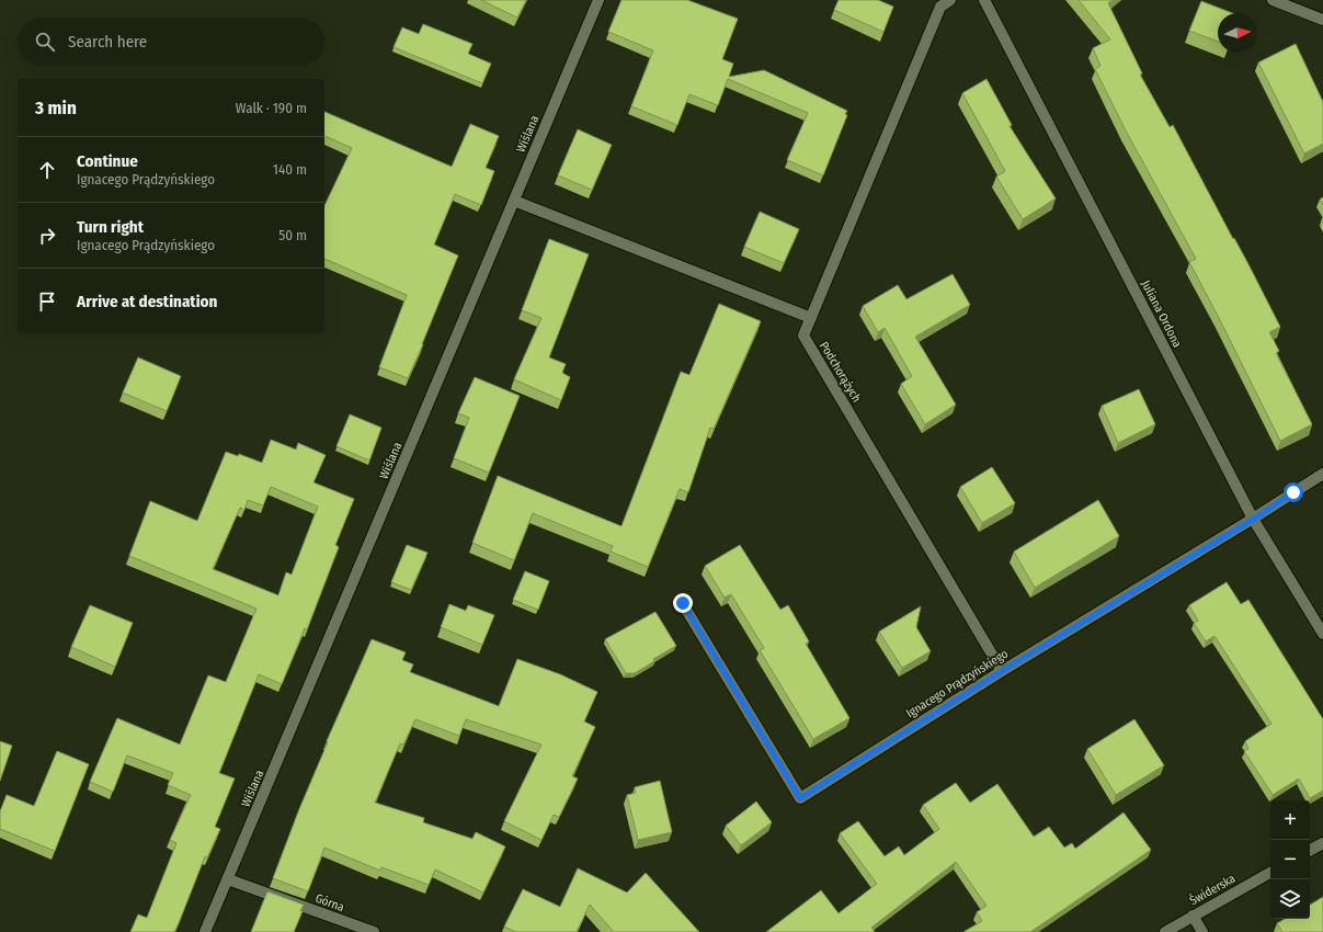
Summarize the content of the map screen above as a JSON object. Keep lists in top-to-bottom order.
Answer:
{
  "streets": {
    "street": [
      "Wiślana",
      "Juliana Ordona",
      "Podchorążych",
      "Ignacego Prądzyńskiego",
      "Świderska",
      "Górna"
    ]
  },
  "crossings": [
    ["Wiślana", "Górna"],
    ["Juliana Ordona", "Ignacego Prądzyńskiego"],
    ["Podchorążych", "Ignacego Prądzyńskiego"]
  ],
  "north": "right",
  "page": {
    "search": "Search here",
    "heading": ["3 min", "Walk · 190 m"],
    "list": [
      ["Continue", "Ignacego Prądzyńskiego", "140 m"],
      ["Turn right", "Ignacego Prądzyńskiego", "50 m"],
      "Arrive at destination"
    ],
    "map_buttons": ["+", "−"]
  }
}
